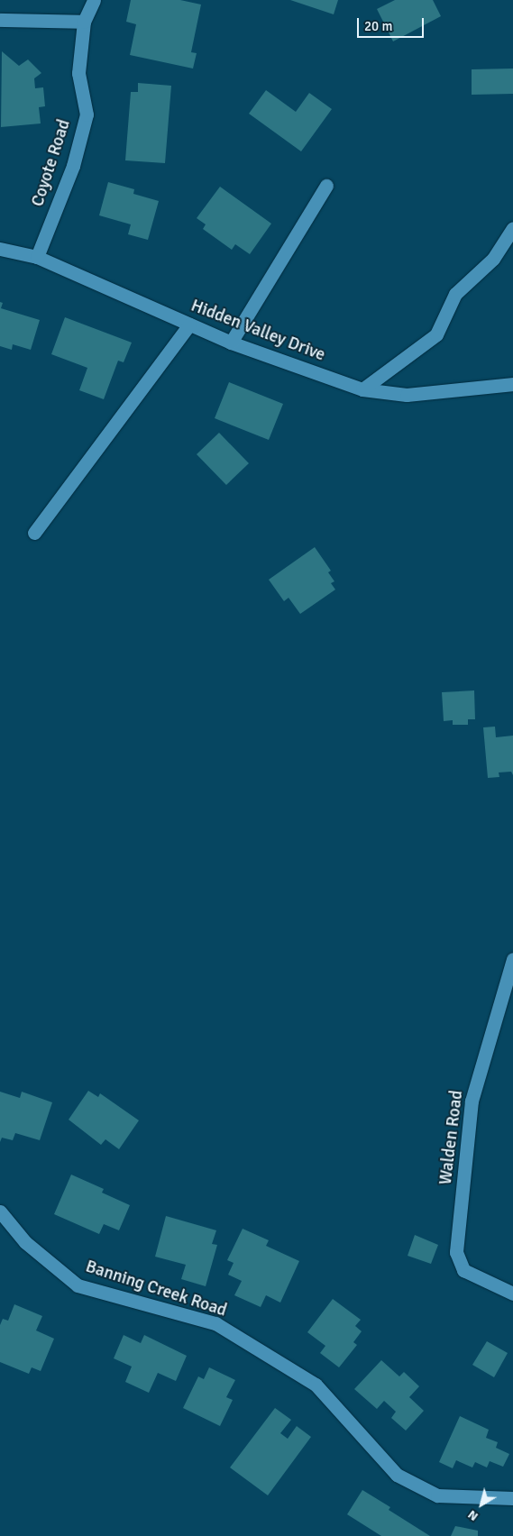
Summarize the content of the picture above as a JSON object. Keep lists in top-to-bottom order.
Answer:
{
  "streets": {
    "street": [
      "Coyote Road",
      "Hidden Valley Drive",
      "Walden Road",
      "Banning Creek Road"
    ]
  },
  "crossings": [
    ["Coyote Road", "Hidden Valley Drive"]
  ],
  "scale_bar": "20 m",
  "north": "bottom left"
}
